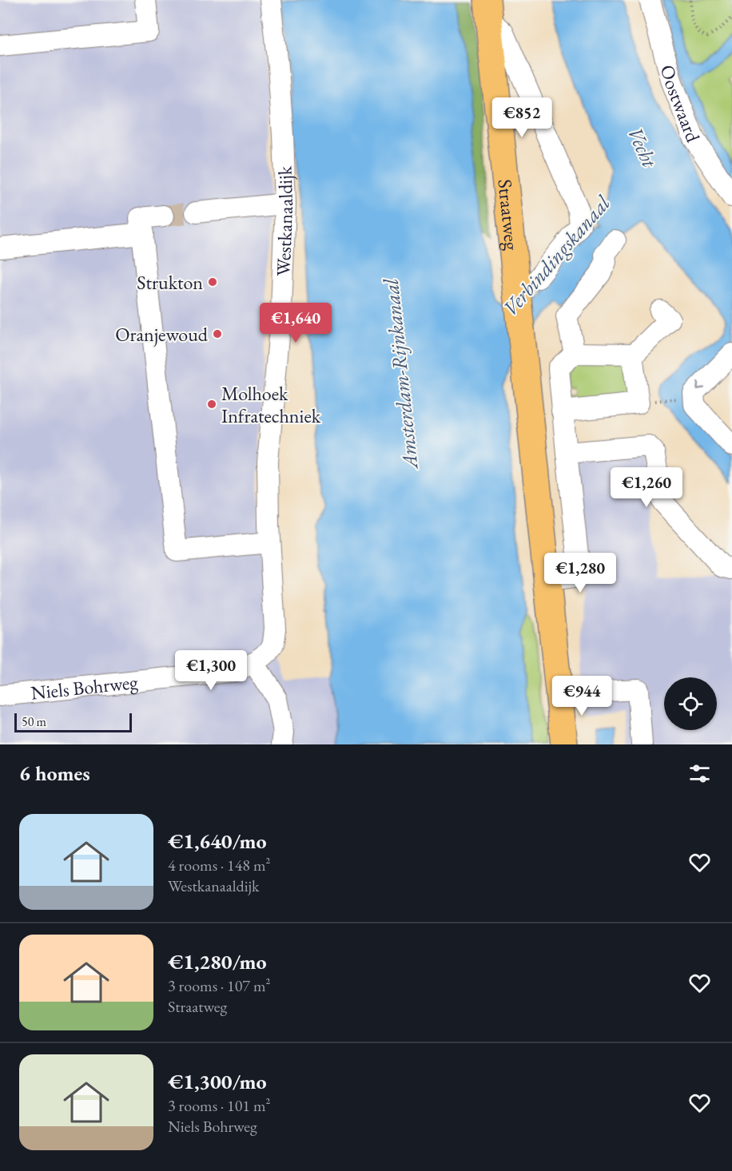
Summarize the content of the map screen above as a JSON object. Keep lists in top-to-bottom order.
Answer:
{
  "streets": {
    "main road": ["Straatweg"],
    "street": ["Oostwaard", "Westkanaaldijk", "Niels Bohrweg"]
  },
  "crossings": [
    ["Westkanaaldijk", "Niels Bohrweg"]
  ],
  "water": ["Vecht", "Verbindingskanaal", "Amsterdam-Rijnkanaal"],
  "places": ["Strukton", "Oranjewoud", "Molhoek Infratechniek"],
  "scale_bar": "50 m",
  "page": {
    "price": [
      "€852",
      "€1,640",
      "€1,260",
      "€1,280",
      "€1,300",
      "€944"
    ],
    "scale": "50 m",
    "heading": "6 homes",
    "list": [
      {
        "name": "€1,640/mo",
        "note": "4 rooms · 148 m² · Westkanaaldijk"
      },
      {
        "name": "€1,280/mo",
        "note": "3 rooms · 107 m² · Straatweg"
      },
      {
        "name": "€1,300/mo",
        "note": "3 rooms · 101 m² · Niels Bohrweg"
      }
    ]
  }
}
